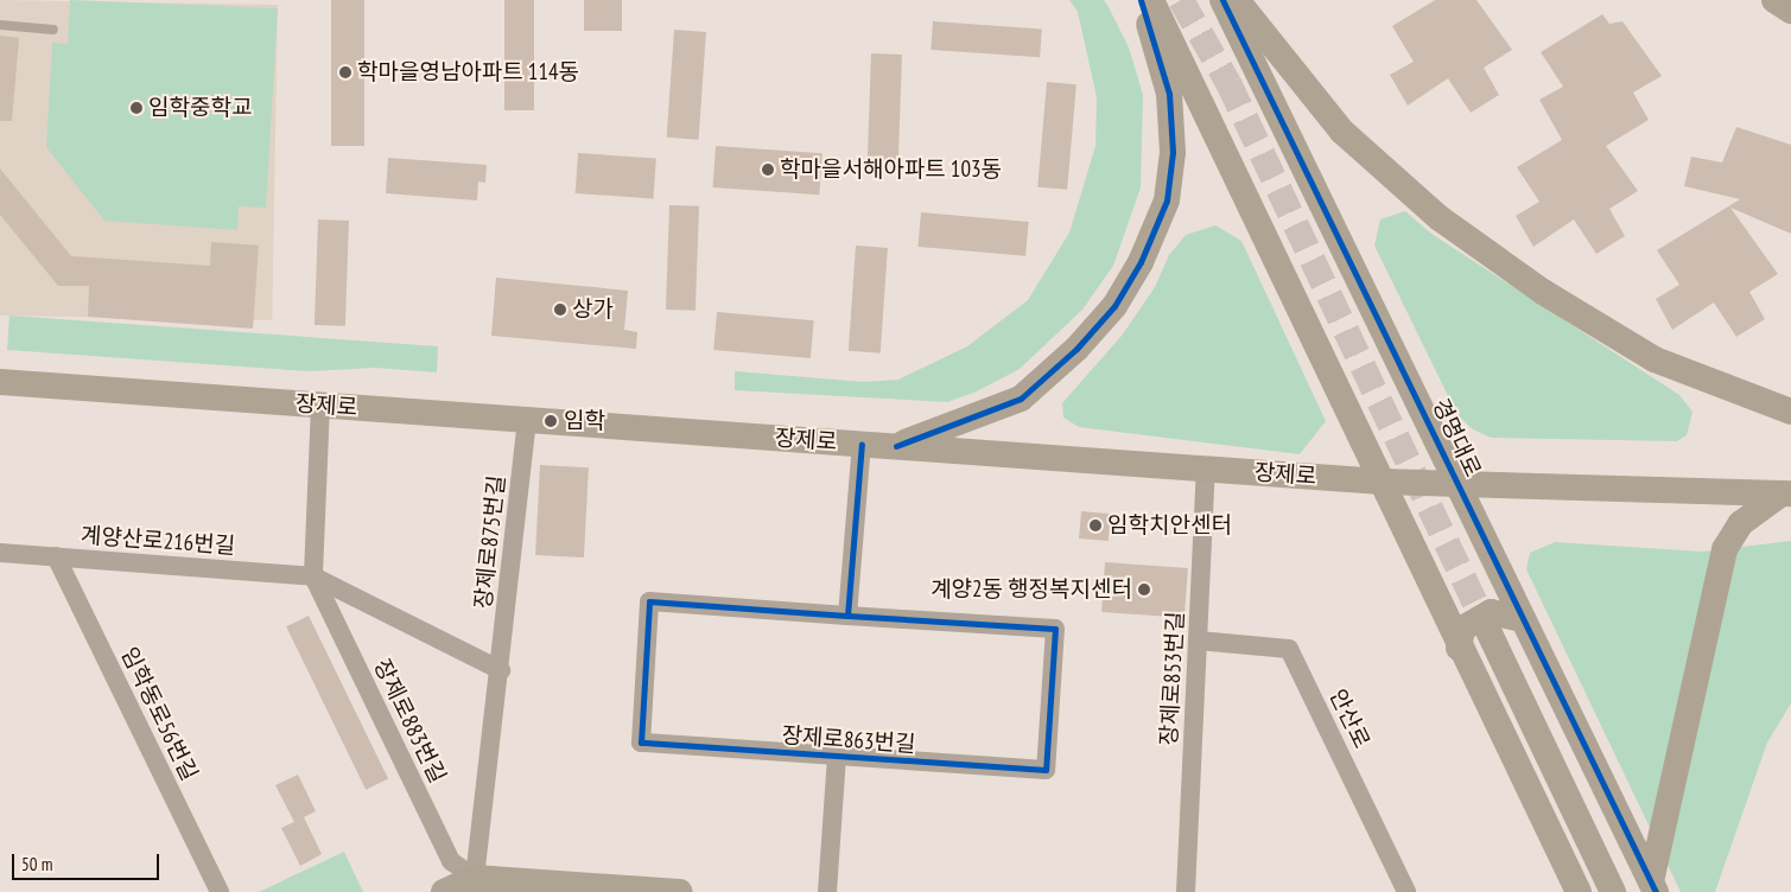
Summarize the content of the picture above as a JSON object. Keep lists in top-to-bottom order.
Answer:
{
  "streets": {
    "main road": ["장제로", "경명대로"],
    "street": [
      "계양산로216번길",
      "장제로875번길",
      "장제로853번길",
      "임학동로56번길",
      "안산로",
      "장제로883번길",
      "장제로863번길"
    ]
  },
  "crossings": [
    ["장제로", "경명대로"],
    ["장제로", "장제로875번길"],
    ["장제로", "장제로853번길"],
    ["장제로", "장제로883번길"],
    ["계양산로216번길", "임학동로56번길"],
    ["계양산로216번길", "장제로883번길"],
    ["장제로875번길", "장제로883번길"],
    ["장제로853번길", "안산로"]
  ],
  "places": [
    "학마을영남아파트 114동",
    "임학중학교",
    "학마을서해아파트 103동",
    "상가",
    "임학",
    "임학치안센터",
    "계양2동 행정복지센터"
  ],
  "scale_bar": "50 m"
}
